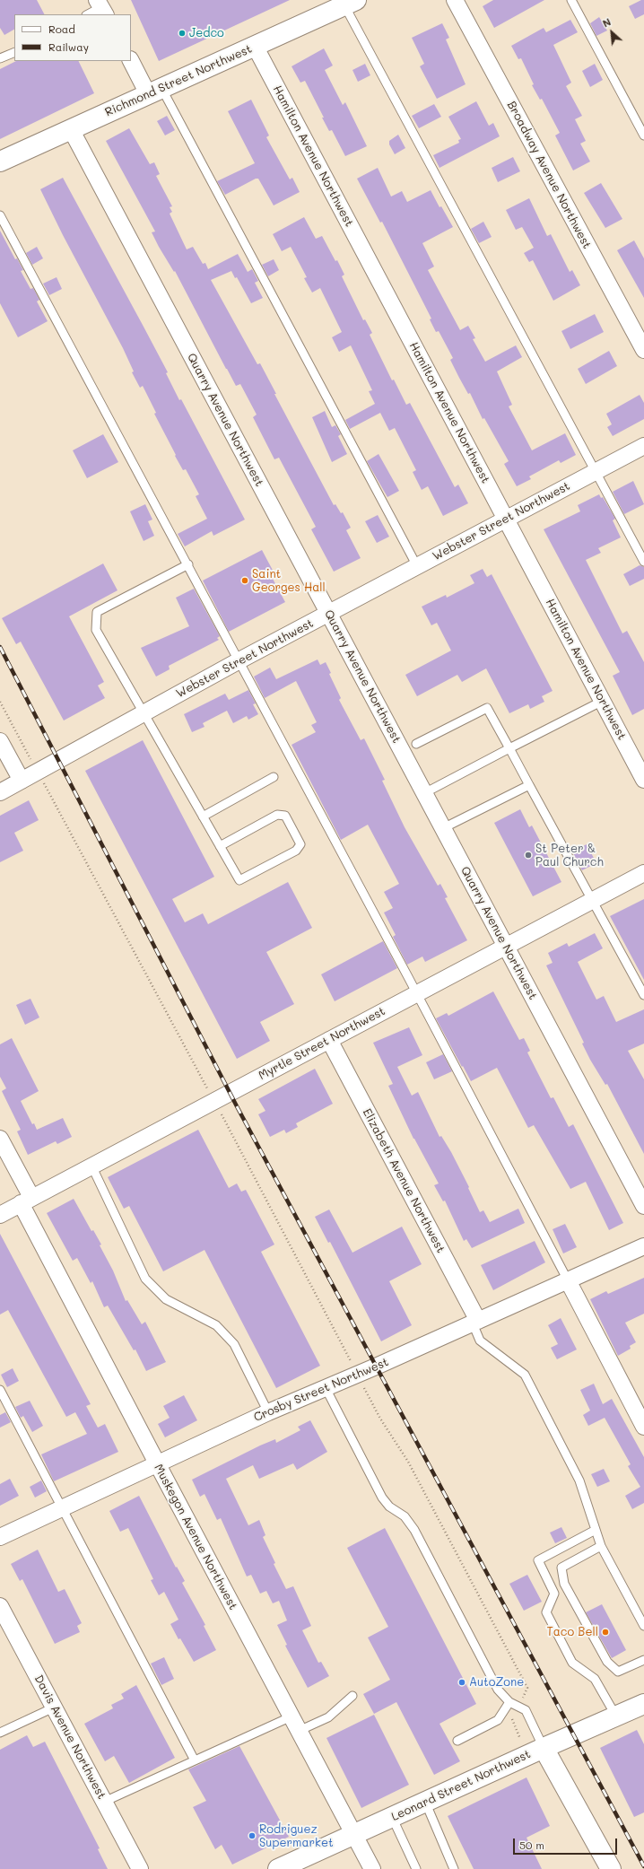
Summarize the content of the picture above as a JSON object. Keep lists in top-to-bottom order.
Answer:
{
  "streets": {
    "street": [
      "Richmond Street Northwest",
      "Hamilton Avenue Northwest",
      "Broadway Avenue Northwest",
      "Quarry Avenue Northwest",
      "Webster Street Northwest",
      "Myrtle Street Northwest",
      "Elizabeth Avenue Northwest",
      "Crosby Street Northwest",
      "Muskegon Avenue Northwest",
      "Davis Avenue Northwest",
      "Leonard Street Northwest"
    ]
  },
  "crossings": [
    ["Richmond Street Northwest", "Hamilton Avenue Northwest"],
    ["Richmond Street Northwest", "Quarry Avenue Northwest"],
    ["Hamilton Avenue Northwest", "Webster Street Northwest"],
    ["Quarry Avenue Northwest", "Webster Street Northwest"],
    ["Quarry Avenue Northwest", "Myrtle Street Northwest"],
    ["Myrtle Street Northwest", "Elizabeth Avenue Northwest"],
    ["Myrtle Street Northwest", "Muskegon Avenue Northwest"],
    ["Elizabeth Avenue Northwest", "Crosby Street Northwest"],
    ["Crosby Street Northwest", "Muskegon Avenue Northwest"],
    ["Muskegon Avenue Northwest", "Leonard Street Northwest"]
  ],
  "places": [
    "Jedco",
    "Saint Georges Hall",
    "St Peter & Paul Church",
    "Taco Bell",
    "AutoZone",
    "Rodriguez Supermarket"
  ],
  "legend": ["Road", "Railway"],
  "scale_bar": "50 m",
  "north": "top left"
}
